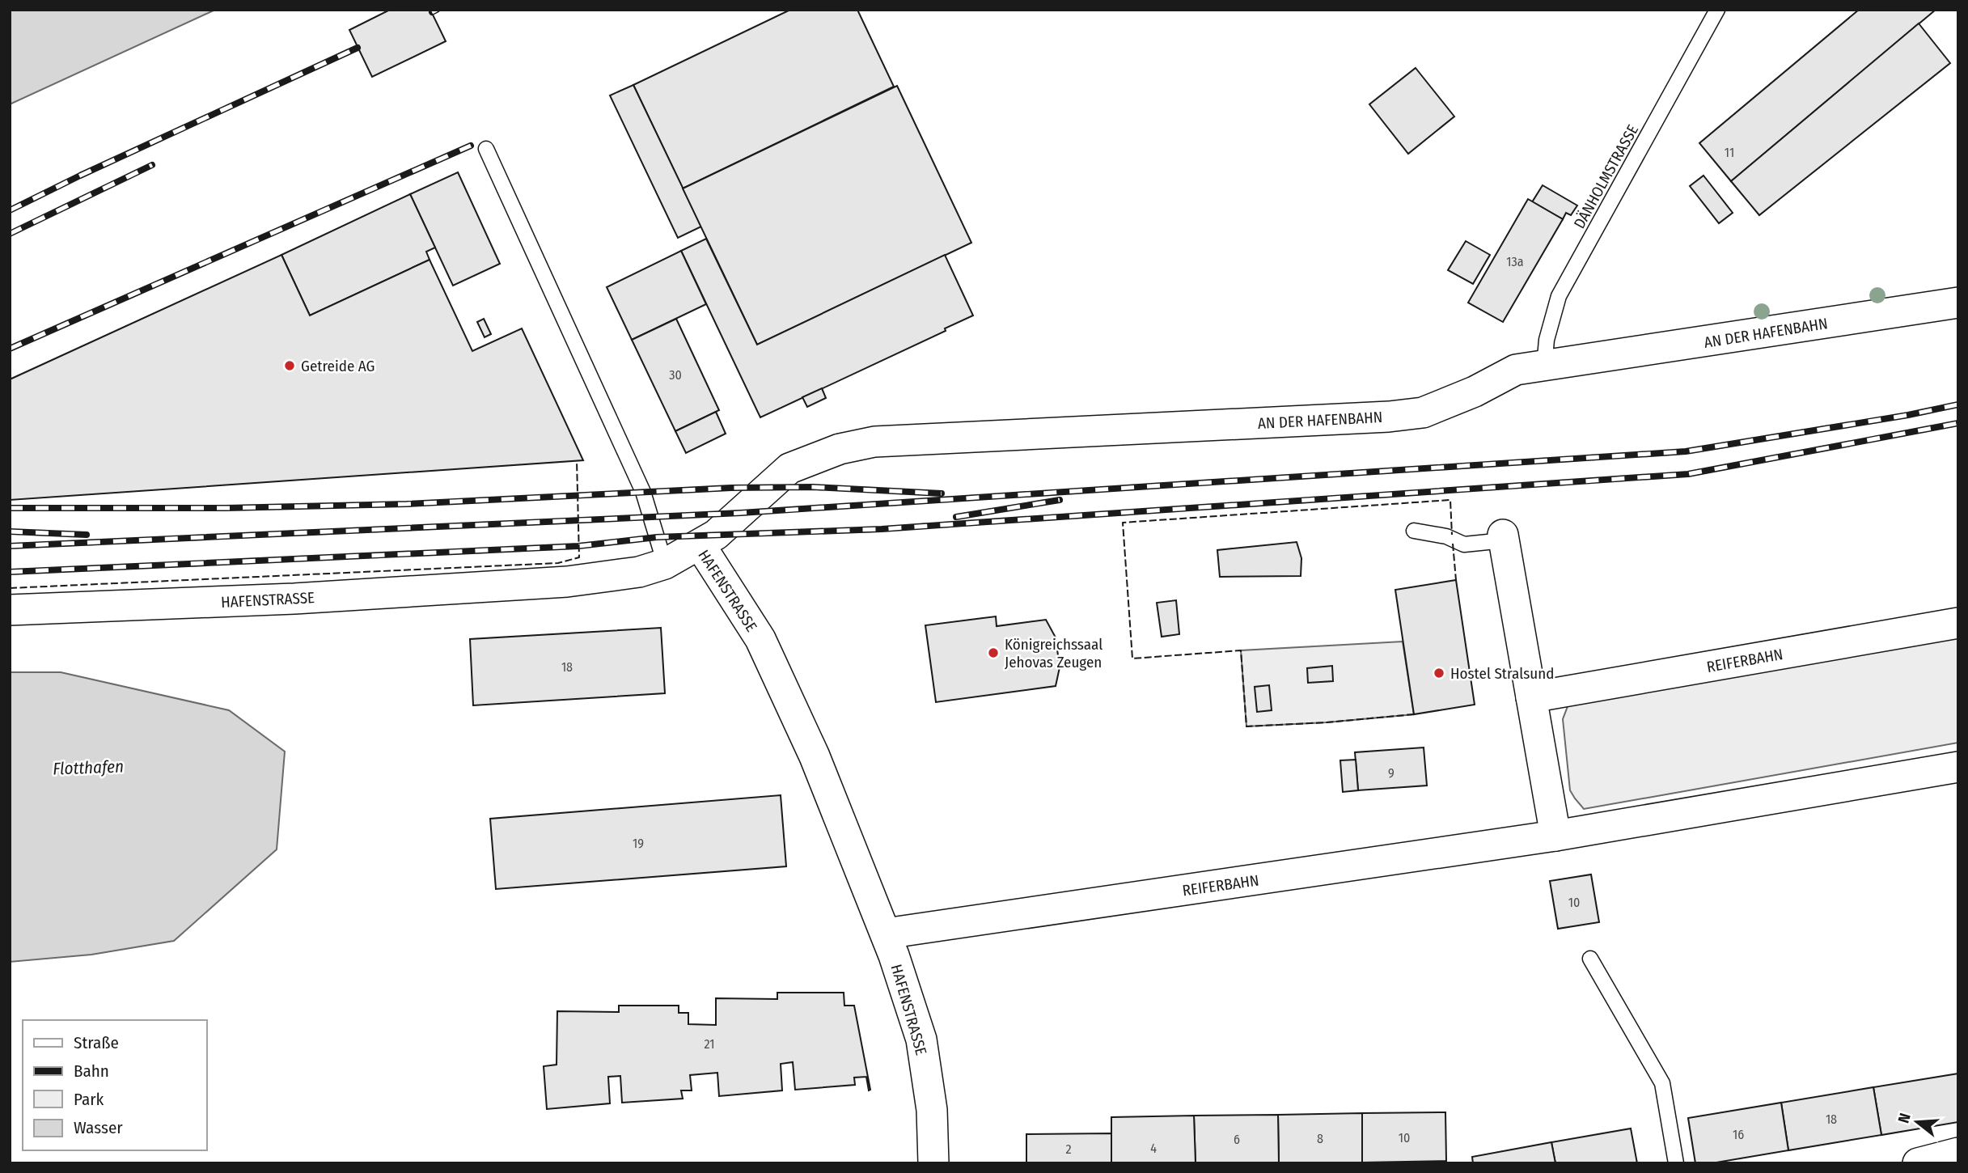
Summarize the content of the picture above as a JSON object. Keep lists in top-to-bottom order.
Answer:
{
  "streets": {
    "street": ["AN DER HAFENBAHN", "HAFENSTRASSE", "REIFERBAHN"],
    "lane": ["DÄNHOLMSTRASSE"]
  },
  "crossings": [
    ["DÄNHOLMSTRASSE", "AN DER HAFENBAHN"],
    ["AN DER HAFENBAHN", "HAFENSTRASSE"],
    ["HAFENSTRASSE", "REIFERBAHN"]
  ],
  "water": ["Flotthafen"],
  "places": ["Getreide AG", "Königreichssaal Jehovas Zeugen", "Hostel Stralsund"],
  "house_numbers": [
    "11",
    "13a",
    "30",
    "18",
    "9",
    "19",
    "10",
    "21",
    "18",
    "16",
    "10",
    "8",
    "6",
    "4",
    "2"
  ],
  "legend": [
    "Straße",
    "Bahn",
    "Park",
    "Wasser"
  ],
  "north": "left"
}
